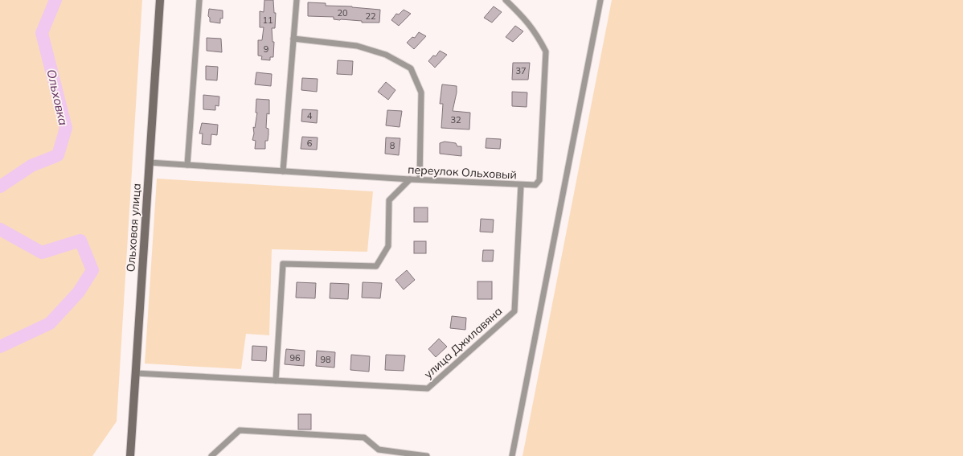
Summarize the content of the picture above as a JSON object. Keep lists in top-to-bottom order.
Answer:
{
  "streets": {
    "main road": ["Ольховая улица"],
    "street": ["переулок Ольховый", "улица Джилавяна"]
  },
  "crossings": [
    ["переулок Ольховый", "Ольховая улица"],
    ["переулок Ольховый", "улица Джилавяна"],
    ["Ольховая улица", "улица Джилавяна"]
  ],
  "water": ["Ольховка"],
  "house_numbers": [
    "20",
    "22",
    "11",
    "9",
    "37",
    "4",
    "32",
    "6",
    "8",
    "96",
    "98"
  ]
}
